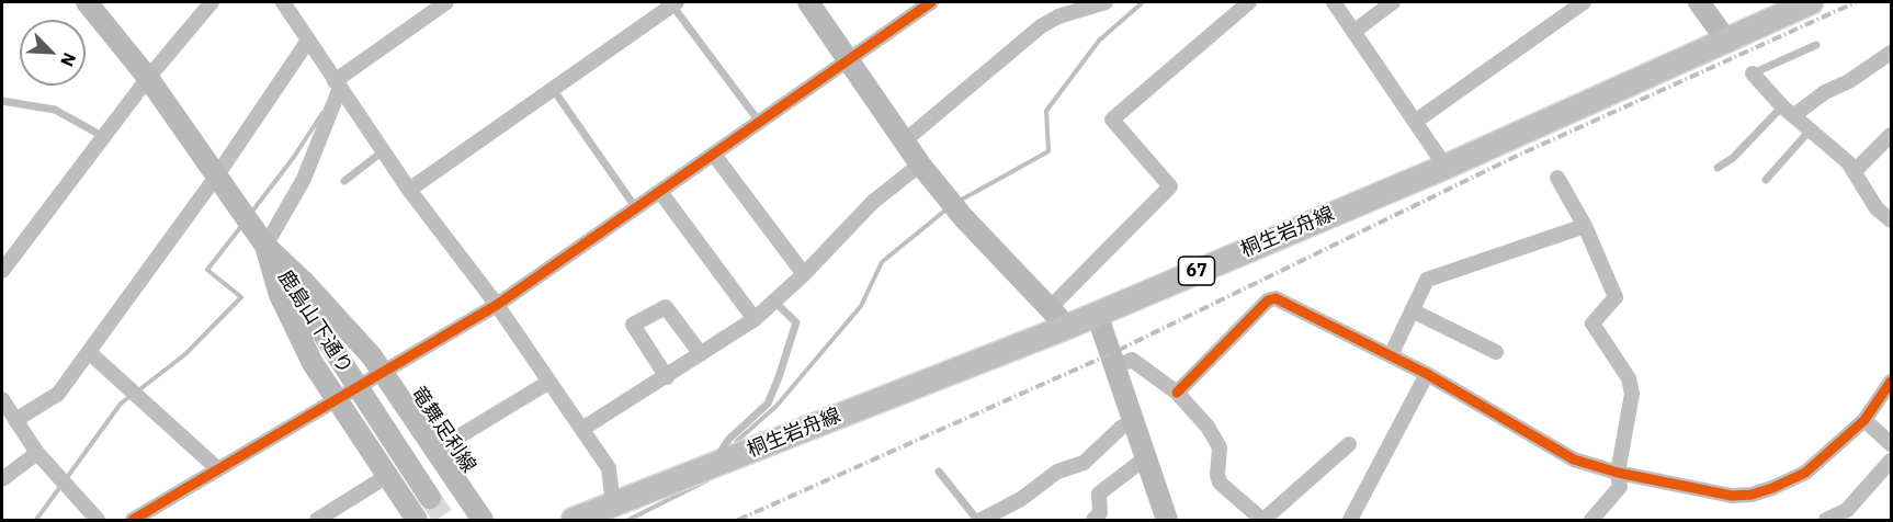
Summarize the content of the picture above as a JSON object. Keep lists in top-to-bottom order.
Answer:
{
  "streets": {
    "main road": [
      "桐生岩舟線",
      "67",
      "鹿島山下通り",
      "竜舞足利線"
    ]
  },
  "crossings": [
    ["鹿島山下通り", "竜舞足利線"]
  ],
  "north": "bottom right"
}
